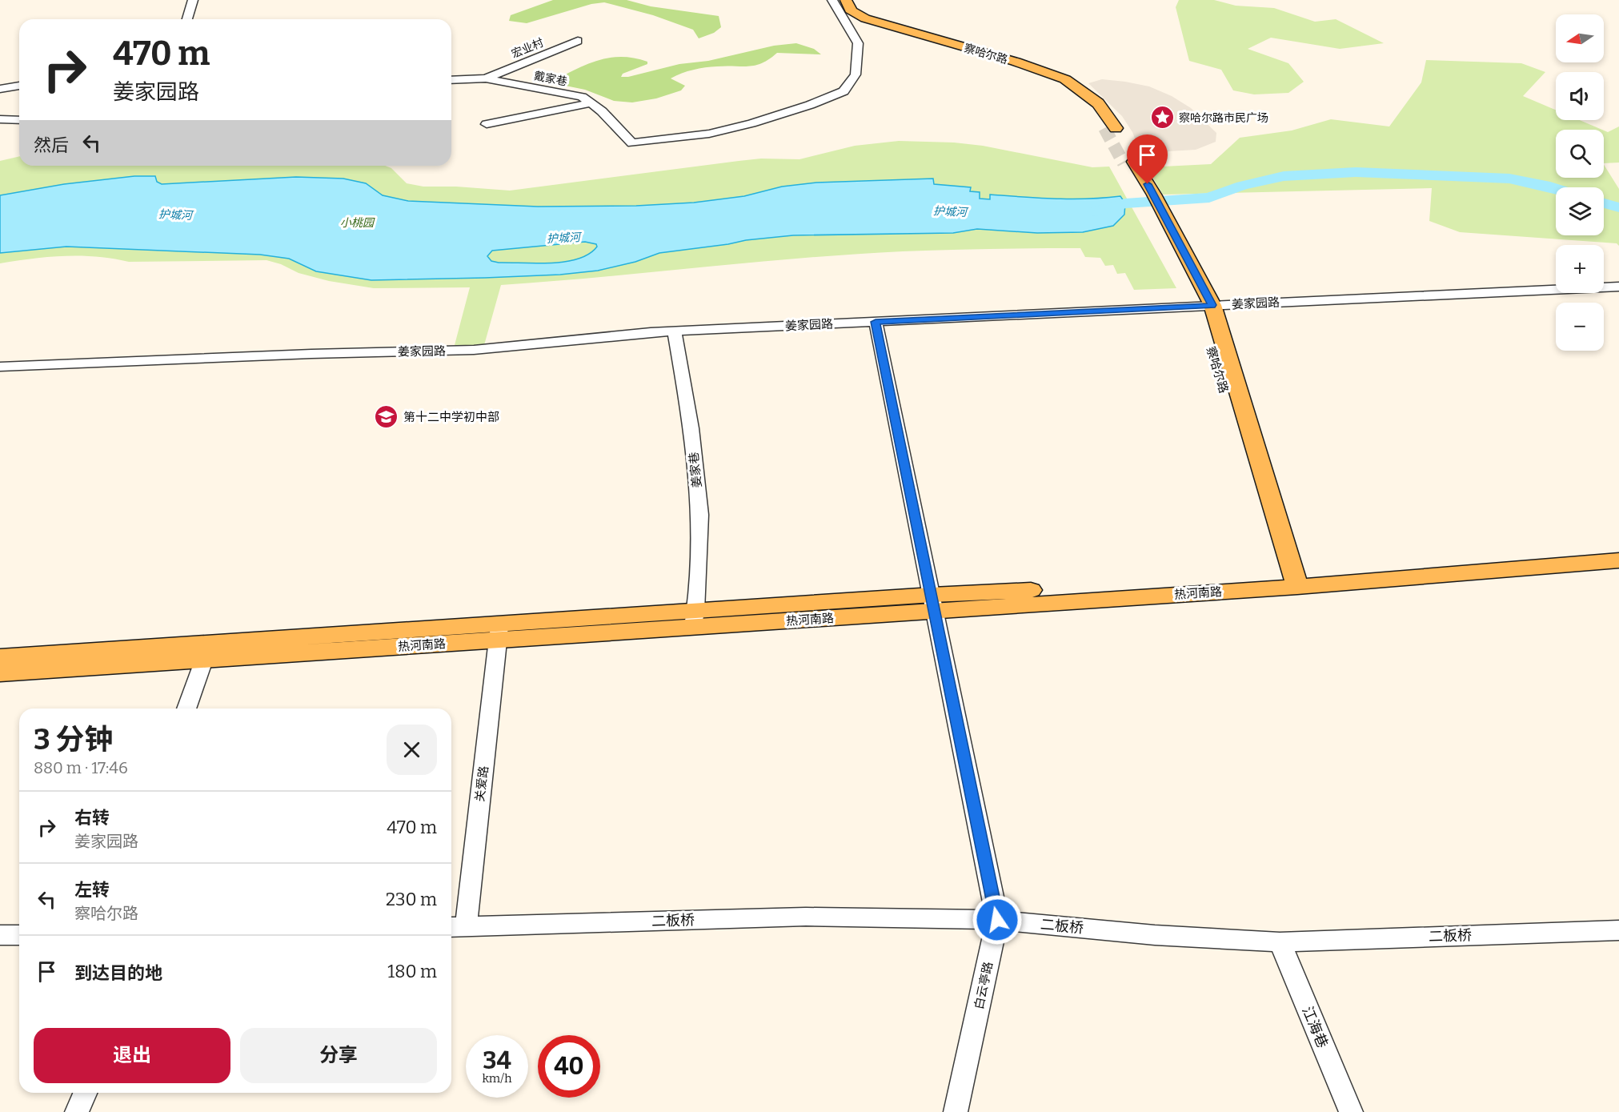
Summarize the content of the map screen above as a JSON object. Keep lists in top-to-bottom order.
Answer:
{
  "streets": {
    "main road": ["察哈尔路", "热河南路"],
    "street": [
      "宏业村",
      "戴家巷",
      "姜家园路",
      "姜家巷",
      "关爱路",
      "二板桥",
      "白云亭路",
      "江海巷"
    ]
  },
  "crossings": [
    ["宏业村", "戴家巷"],
    ["察哈尔路", "姜家园路"],
    ["察哈尔路", "热河南路"],
    ["姜家园路", "姜家巷"],
    ["姜家园路", "白云亭路"],
    ["姜家巷", "热河南路"],
    ["热河南路", "关爱路"],
    ["热河南路", "白云亭路"],
    ["关爱路", "二板桥"],
    ["二板桥", "白云亭路"],
    ["二板桥", "江海巷"]
  ],
  "water": ["护城河"],
  "parks": ["小桃园"],
  "places": {
    "place": ["察哈尔路市民广场"],
    "school or university": ["第十二中学初中部"]
  },
  "north": "left",
  "page": {
    "map_buttons": ["+", "−"],
    "turn": ["470 m", "姜家园路"],
    "then": "然后",
    "heading": ["3 分钟", "880 m · 17:46"],
    "list": [
      {
        "name": "右转",
        "note": "姜家园路",
        "value": "470 m"
      },
      {
        "name": "左转",
        "note": "察哈尔路",
        "value": "230 m"
      },
      {
        "name": "到达目的地",
        "value": "180 m"
      }
    ],
    "buttons": ["退出", "分享"],
    "speed": "34 km/h",
    "limit": "40"
  }
}
